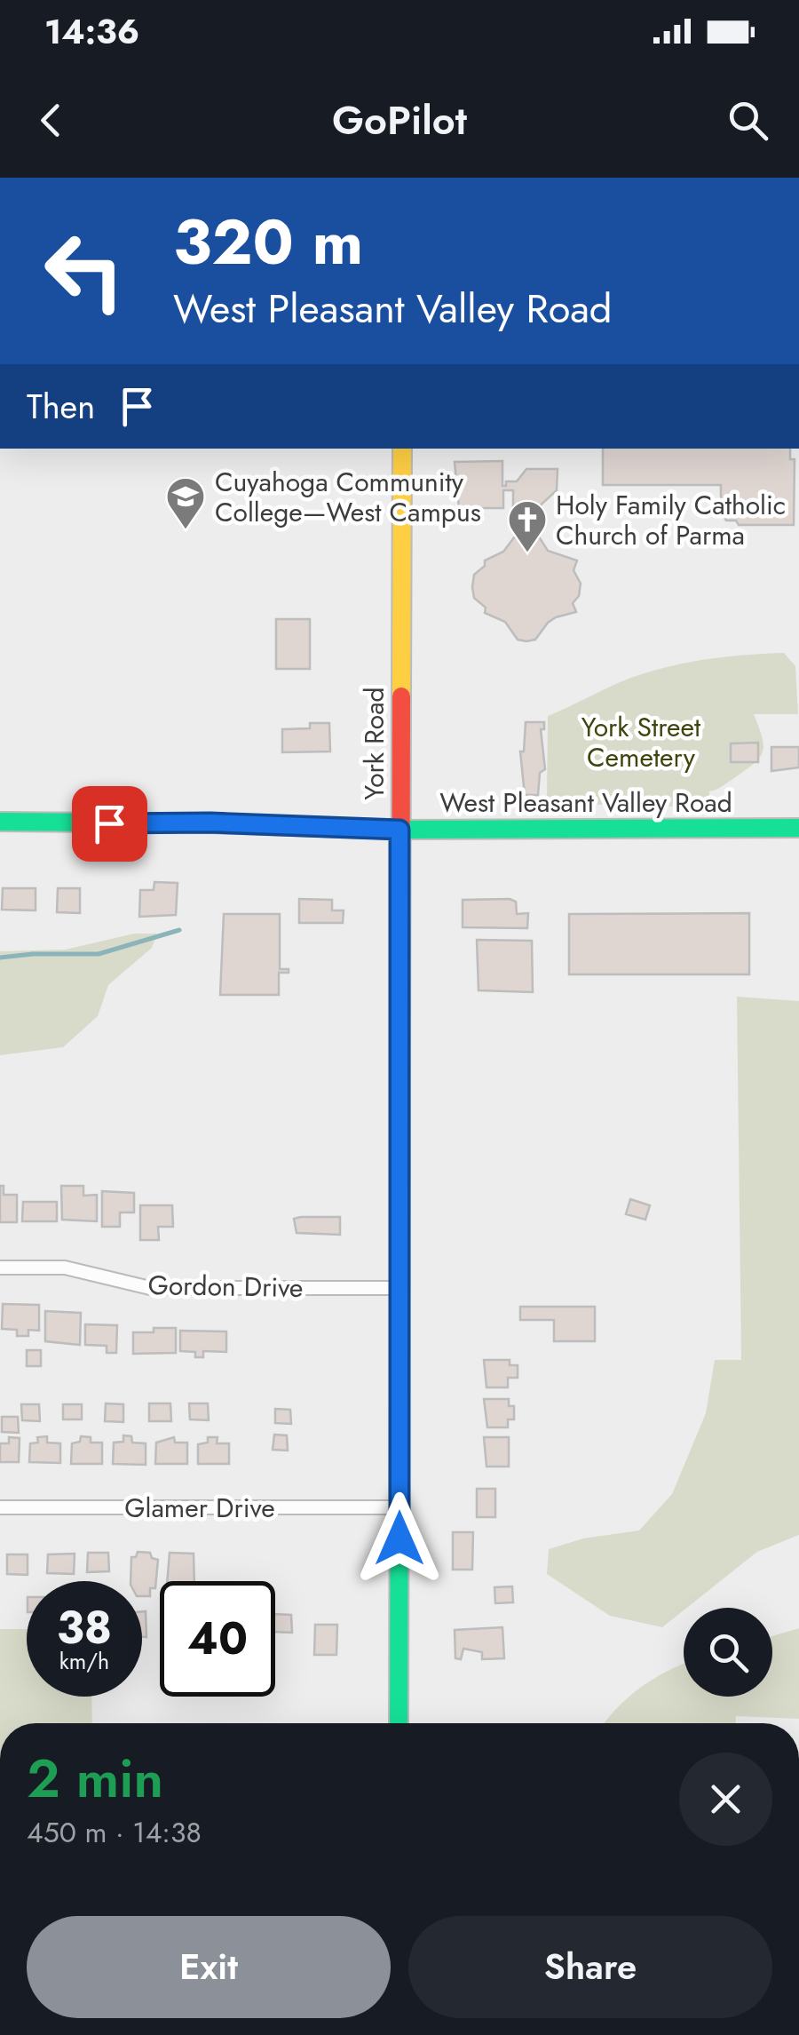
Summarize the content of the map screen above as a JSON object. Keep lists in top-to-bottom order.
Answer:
{
  "streets": {
    "main road": ["York Road", "West Pleasant Valley Road"],
    "street": ["Gordon Drive", "Glamer Drive"]
  },
  "crossings": [
    ["York Road", "West Pleasant Valley Road"],
    ["York Road", "Gordon Drive"],
    ["York Road", "Glamer Drive"]
  ],
  "parks": ["York Street Cemetery"],
  "places": {
    "school or university": ["Cuyahoga Community College—West Campus"],
    "church": ["Holy Family Catholic Church of Parma"]
  },
  "page": {
    "status": "14:36",
    "header": "GoPilot",
    "turn": ["320 m", "West Pleasant Valley Road"],
    "then": "Then",
    "speed": "38 km/h",
    "limit": "40",
    "heading": ["2 min", "450 m · 14:38"],
    "buttons": ["Exit", "Share"]
  }
}
